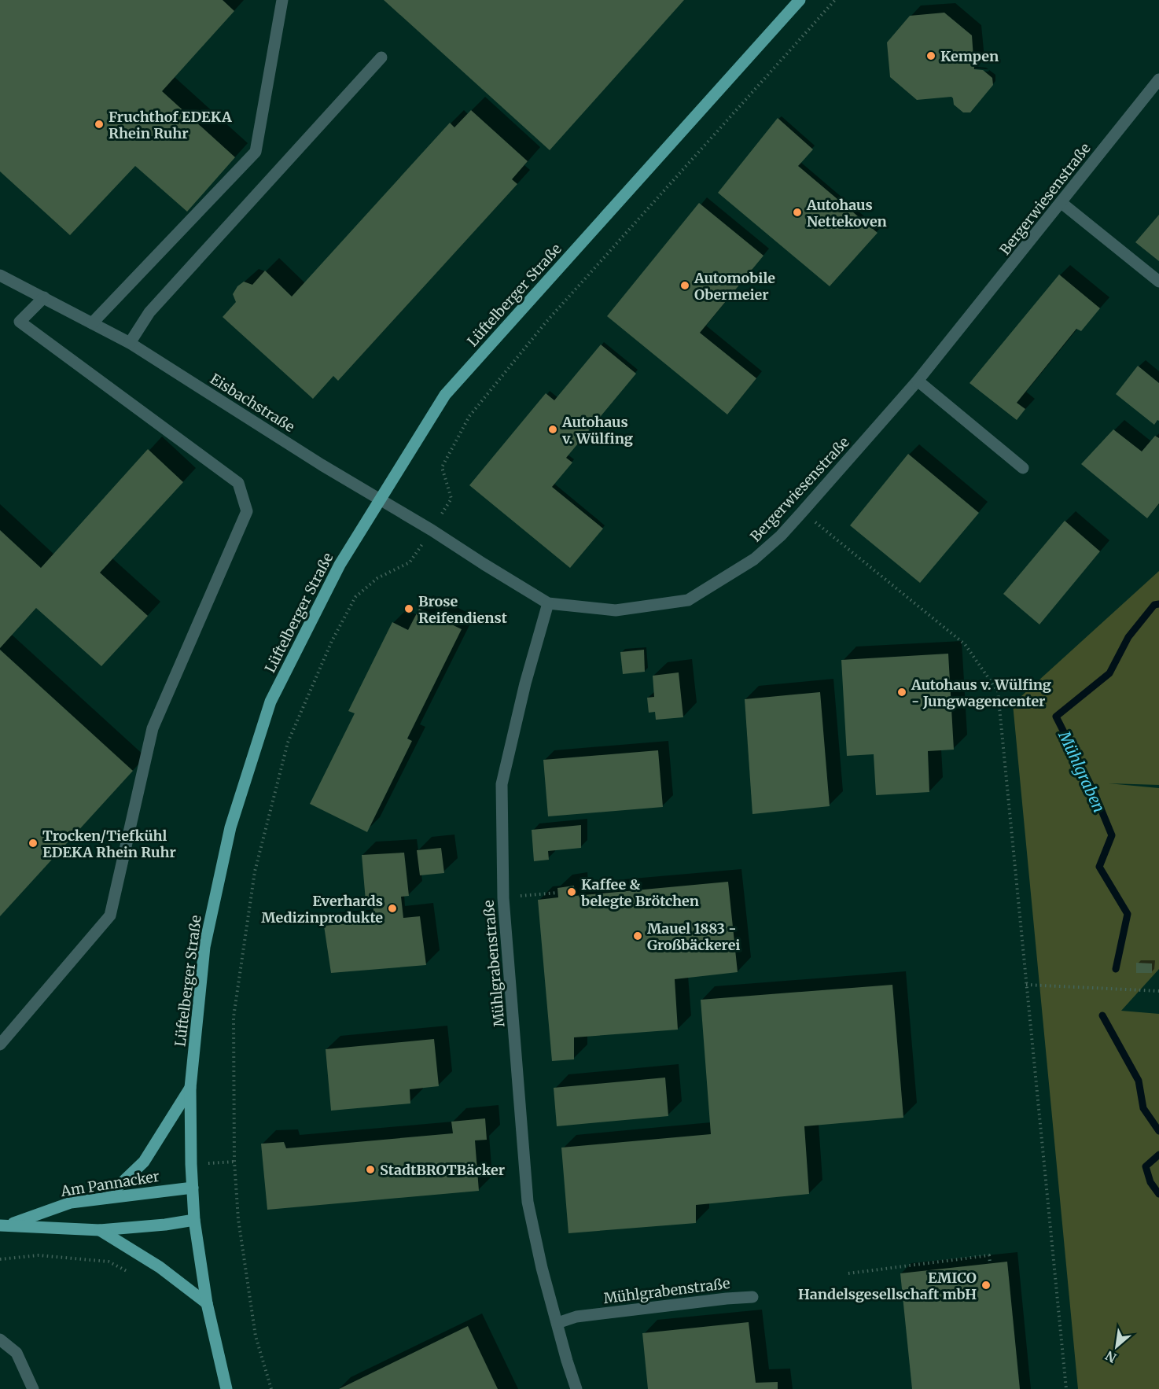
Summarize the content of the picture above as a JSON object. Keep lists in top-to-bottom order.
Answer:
{
  "streets": {
    "main road": ["Lüftelberger Straße", "Am Pannacker"],
    "street": ["Bergerwiesenstraße", "Eisbachstraße", "Mühlgrabenstraße"]
  },
  "crossings": [
    ["Bergerwiesenstraße", "Lüftelberger Straße"],
    ["Bergerwiesenstraße", "Eisbachstraße"],
    ["Bergerwiesenstraße", "Mühlgrabenstraße"],
    ["Lüftelberger Straße", "Eisbachstraße"],
    ["Lüftelberger Straße", "Am Pannacker"]
  ],
  "water": ["Mühlgraben"],
  "places": [
    "Kempen",
    "Fruchthof EDEKA Rhein Ruhr",
    "Autohaus Nettekoven",
    "Automobile Obermeier",
    "Autohaus v. Wülfing",
    "Brose Reifendienst",
    "Autohaus v. Wülfing - Jungwagencenter",
    "Trocken/Tiefkühl EDEKA Rhein Ruhr",
    "Kaffee & belegte Brötchen",
    "Everhards Medizinprodukte",
    "Mauel 1883 - Großbäckerei",
    "StadtBROTBäcker",
    "EMICO Handelsgesellschaft mbH"
  ],
  "north": "bottom left"
}
